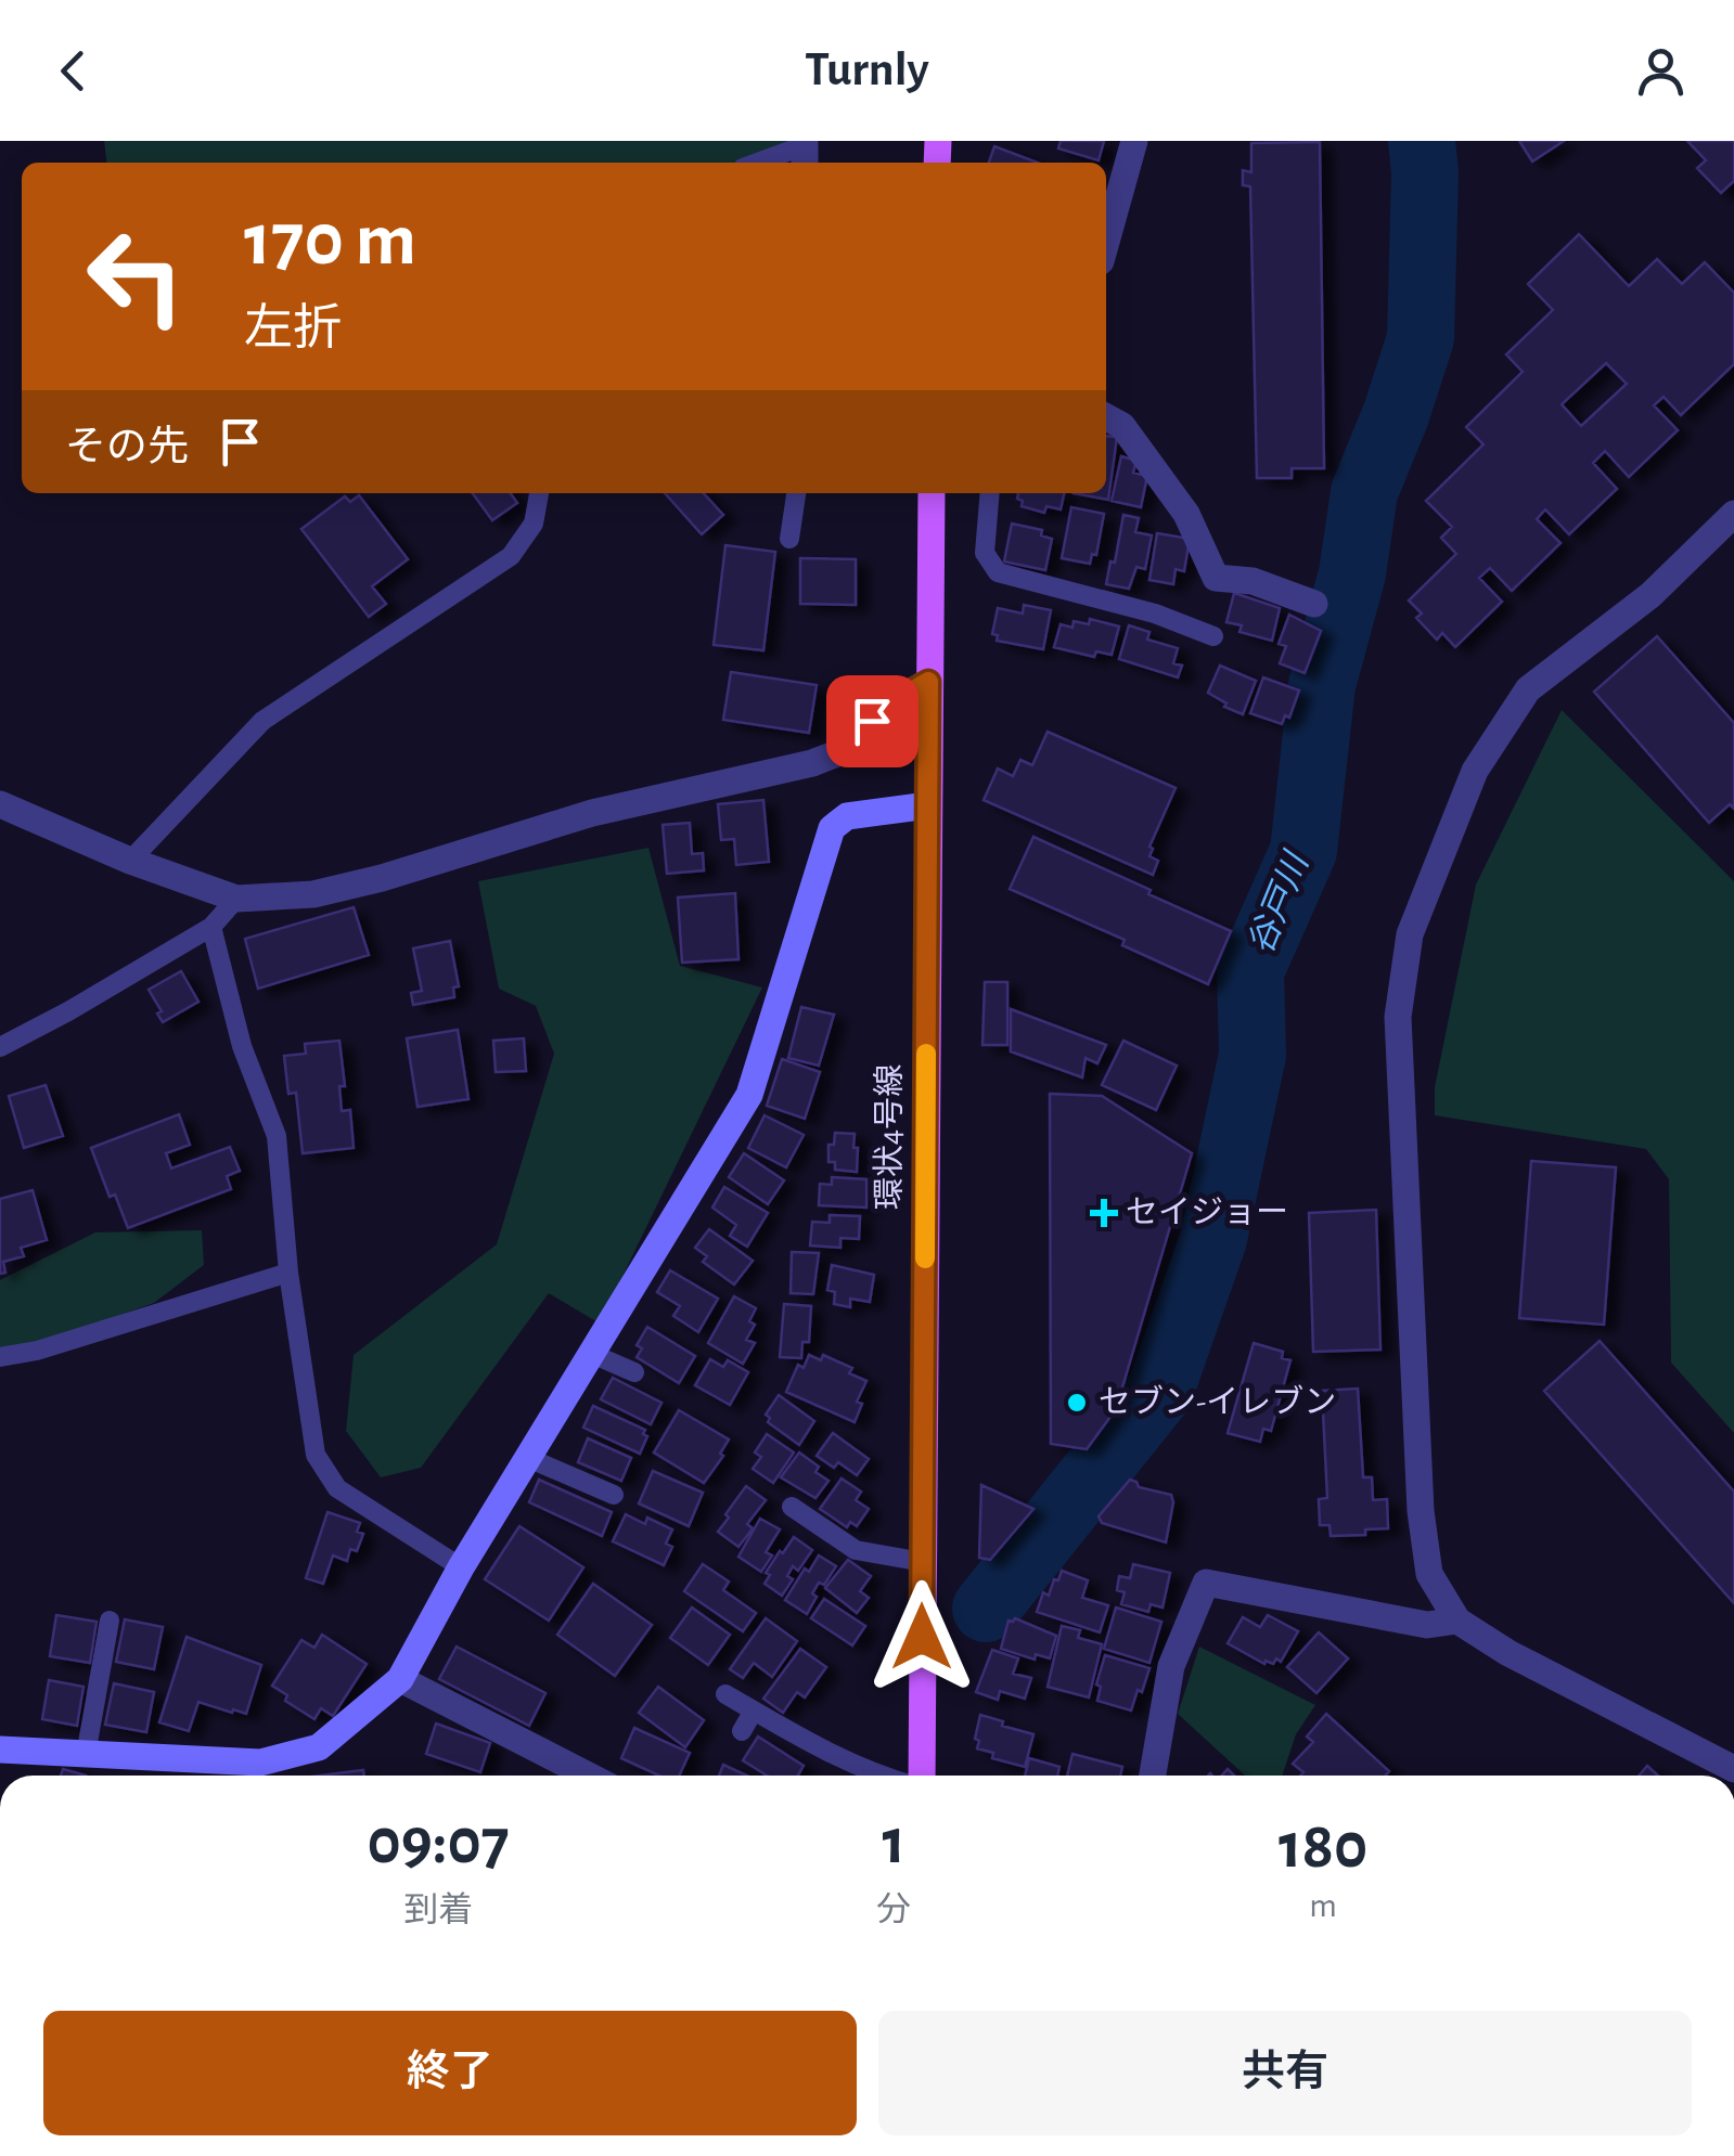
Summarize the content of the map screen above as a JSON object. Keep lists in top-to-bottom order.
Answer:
{
  "streets": {
    "main road": ["環状4号線"]
  },
  "water": ["谷戸川"],
  "places": {
    "health": ["セイジョー"],
    "other": ["セブン-イレブン"]
  },
  "page": {
    "header": "Turnly",
    "turn": ["170 m", "左折"],
    "then": "その先",
    "eta": [
      "09:07",
      "到着",
      "1",
      "分",
      "180",
      "m"
    ],
    "buttons": ["終了", "共有"]
  }
}
